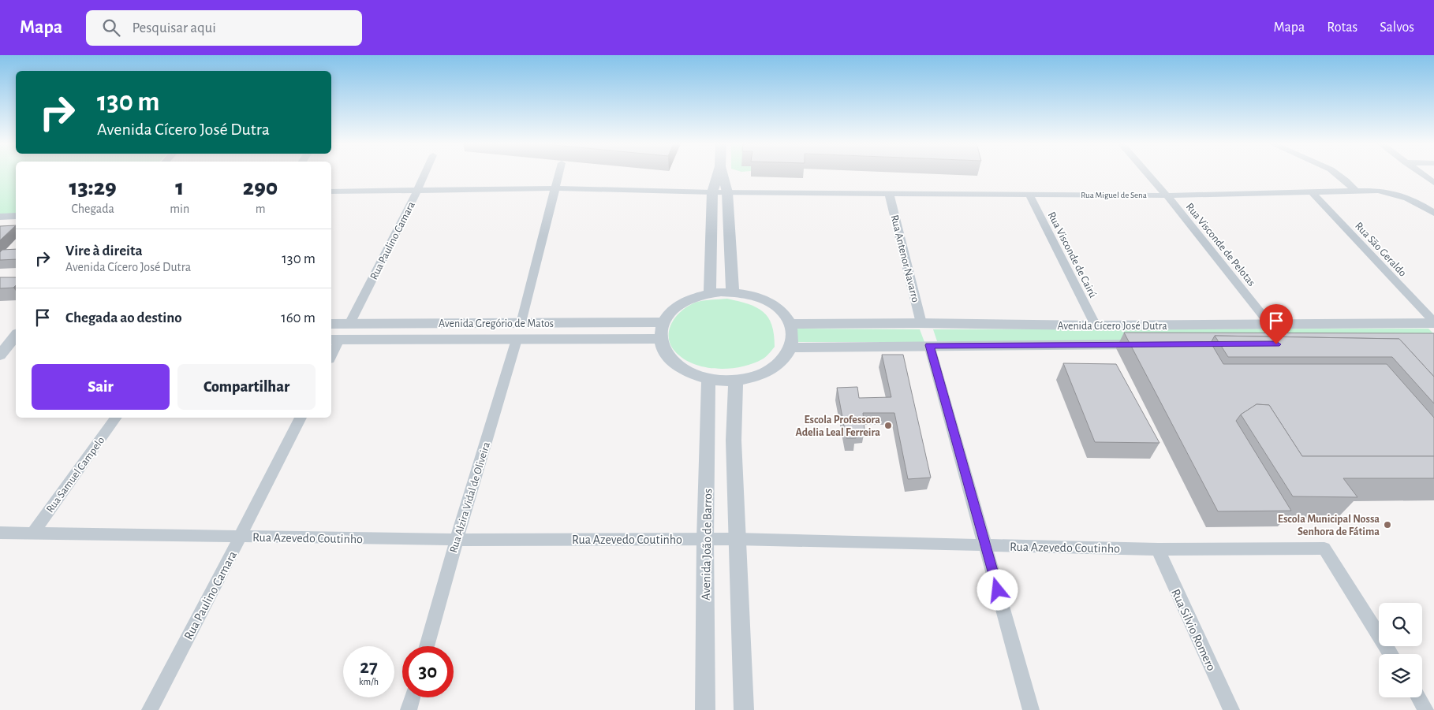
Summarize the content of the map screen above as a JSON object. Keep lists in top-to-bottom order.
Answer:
{
  "streets": {
    "street": [
      "Rua Miguel de Sena",
      "Rua Paulino Camara",
      "Rua Visconde de Pelotas",
      "Rua São Geraldo",
      "Rua Visconde de Cairú",
      "Rua Antenor Navarro",
      "Avenida Gregório de Matos",
      "Avenida Cícero José Dutra",
      "Rua Samuel Campelo",
      "Rua Alzira Vidal de Oliveira",
      "Rua Azevedo Coutinho",
      "Avenida João de Barros",
      "Rua Silvio Romero"
    ]
  },
  "crossings": [
    ["Rua Miguel de Sena", "Rua Paulino Camara"],
    ["Rua Miguel de Sena", "Rua Visconde de Pelotas"],
    ["Rua Miguel de Sena", "Rua São Geraldo"],
    ["Rua Miguel de Sena", "Rua Visconde de Cairú"],
    ["Rua Miguel de Sena", "Rua Antenor Navarro"],
    ["Rua Paulino Camara", "Avenida Gregório de Matos"],
    ["Rua Paulino Camara", "Rua Azevedo Coutinho"],
    ["Rua Visconde de Pelotas", "Avenida Cícero José Dutra"],
    ["Rua São Geraldo", "Avenida Cícero José Dutra"],
    ["Rua Visconde de Cairú", "Avenida Cícero José Dutra"],
    ["Rua Antenor Navarro", "Avenida Cícero José Dutra"],
    ["Avenida Gregório de Matos", "Avenida Cícero José Dutra"],
    ["Avenida Gregório de Matos", "Rua Alzira Vidal de Oliveira"],
    ["Avenida Gregório de Matos", "Avenida João de Barros"],
    ["Avenida Cícero José Dutra", "Avenida João de Barros"],
    ["Rua Samuel Campelo", "Rua Azevedo Coutinho"],
    ["Rua Alzira Vidal de Oliveira", "Rua Azevedo Coutinho"],
    ["Rua Azevedo Coutinho", "Avenida João de Barros"],
    ["Rua Azevedo Coutinho", "Rua Silvio Romero"]
  ],
  "places": ["Escola Professora Adelia Leal Ferreira", "Escola Municipal Nossa Senhora de Fátima"],
  "page": {
    "header": "Mapa",
    "search": "Pesquisar aqui",
    "nav": ["Mapa", "Rotas", "Salvos"],
    "turn": ["130 m", "Avenida Cícero José Dutra"],
    "eta": [
      "13:29",
      "Chegada",
      "1",
      "min",
      "290",
      "m"
    ],
    "list": [
      {
        "name": "Vire à direita",
        "note": "Avenida Cícero José Dutra",
        "value": "130 m"
      },
      {
        "name": "Chegada ao destino",
        "value": "160 m"
      }
    ],
    "buttons": ["Sair", "Compartilhar"],
    "speed": "27 km/h",
    "limit": "30"
  }
}
